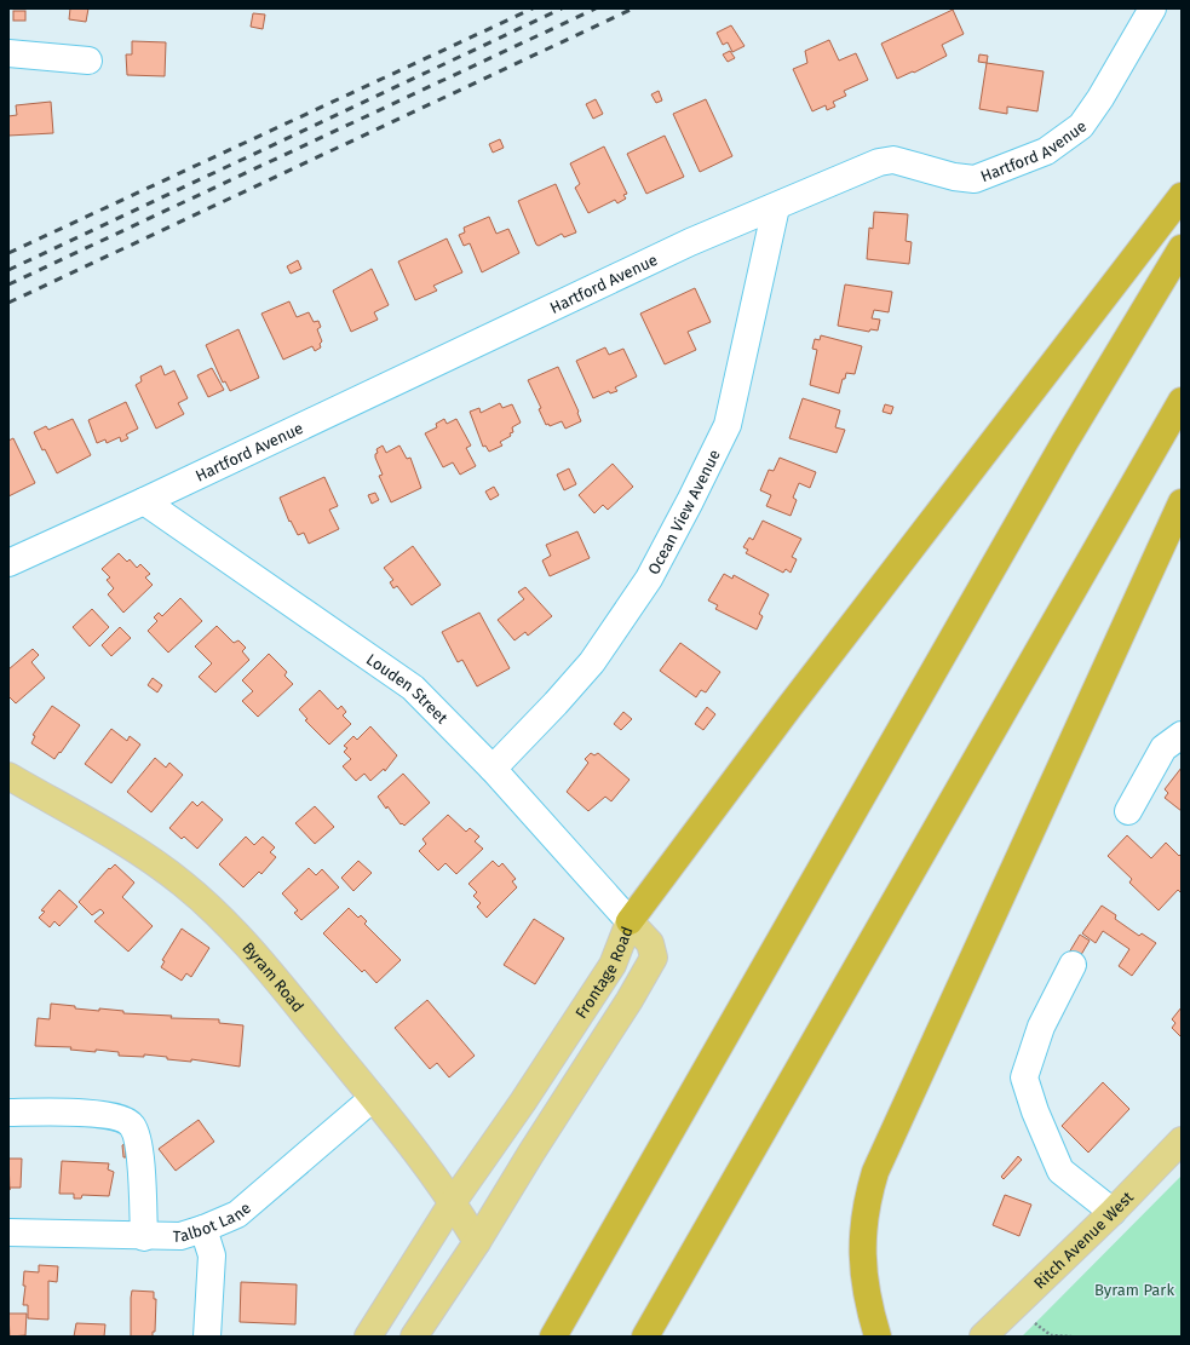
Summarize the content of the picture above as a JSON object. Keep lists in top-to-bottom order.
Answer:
{
  "streets": {
    "main road": ["Frontage Road", "Byram Road", "Ritch Avenue West"],
    "street": [
      "Hartford Avenue",
      "Ocean View Avenue",
      "Louden Street",
      "Talbot Lane"
    ]
  },
  "crossings": [
    ["Hartford Avenue", "Ocean View Avenue"],
    ["Hartford Avenue", "Louden Street"],
    ["Ocean View Avenue", "Louden Street"],
    ["Louden Street", "Frontage Road"],
    ["Frontage Road", "Byram Road"],
    ["Byram Road", "Talbot Lane"]
  ],
  "parks": ["Byram Park"]
}
